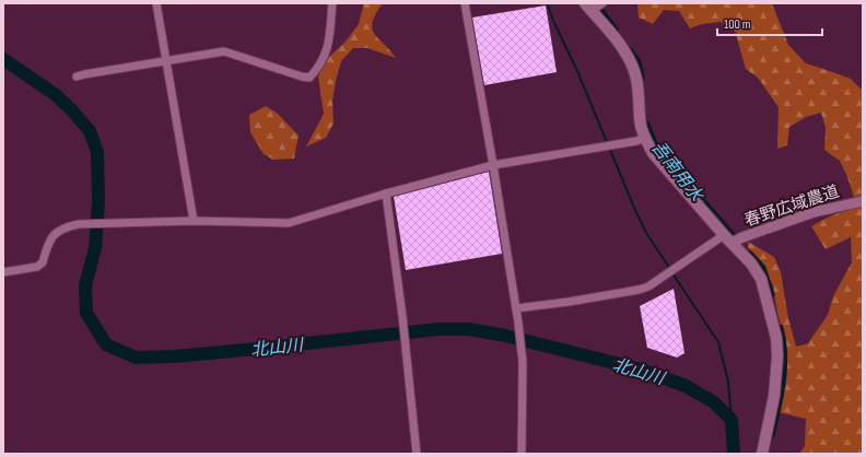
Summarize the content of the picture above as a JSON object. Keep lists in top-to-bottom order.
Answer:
{
  "streets": {
    "street": ["春野広域農道"]
  },
  "water": ["吾南用水", "北山川"],
  "scale_bar": "100 m"
}
